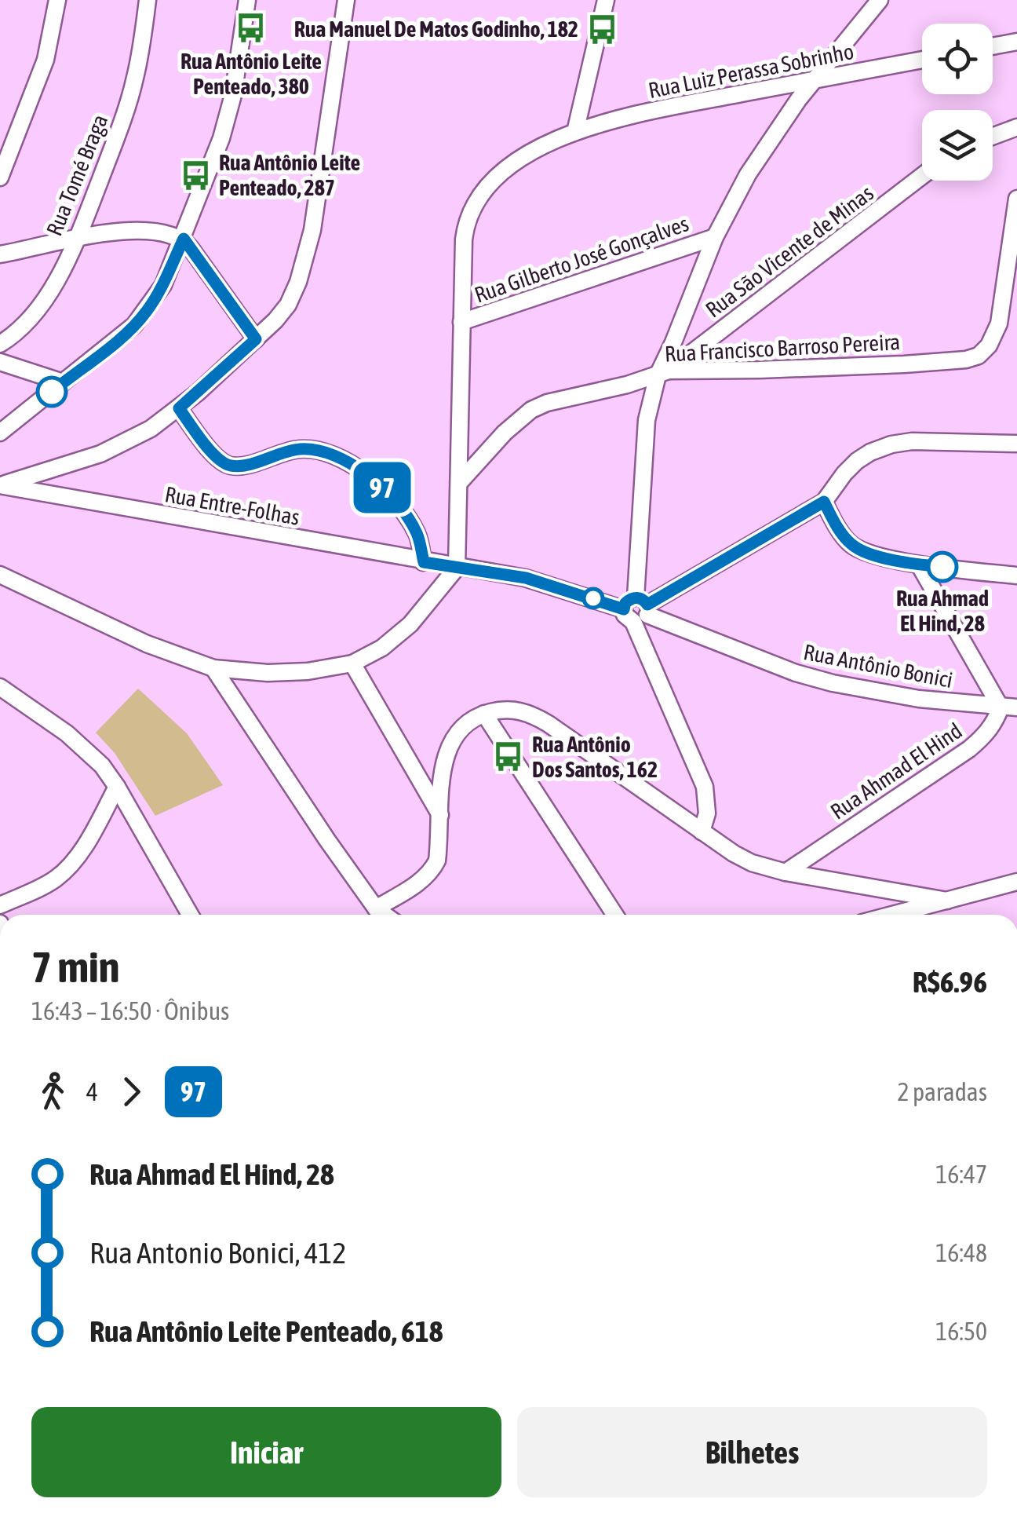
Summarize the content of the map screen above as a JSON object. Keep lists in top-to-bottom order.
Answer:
{
  "streets": {
    "street": [
      "Rua Luiz Perassa Sobrinho",
      "Rua Tomé Braga",
      "Rua São Vicente de Minas",
      "Rua Gilberto José Gonçalves",
      "Rua Francisco Barroso Pereira",
      "Rua Entre-Folhas",
      "Rua Antônio Bonici",
      "Rua Ahmad El Hind"
    ]
  },
  "crossings": [
    ["Rua Luiz Perassa Sobrinho", "Rua Gilberto José Gonçalves"],
    ["Rua Luiz Perassa Sobrinho", "Rua Francisco Barroso Pereira"],
    ["Rua Luiz Perassa Sobrinho", "Rua Entre-Folhas"],
    ["Rua Luiz Perassa Sobrinho", "Rua Antônio Bonici"],
    ["Rua São Vicente de Minas", "Rua Francisco Barroso Pereira"],
    ["Rua Entre-Folhas", "Rua Antônio Bonici"],
    ["Rua Antônio Bonici", "Rua Ahmad El Hind"]
  ],
  "places": {
    "bus stop": [
      "Rua Antônio Leite Penteado, 380",
      "Rua Manuel De Matos Godinho, 182",
      "Rua Antônio Leite Penteado, 287",
      "Rua Antônio Dos Santos, 162"
    ],
    "other": ["Rua Ahmad El Hind, 28"]
  },
  "lines": ["bus line 97"],
  "page": {
    "on_map": "97",
    "heading": ["7 min", "16:43 – 16:50 · Ônibus", "R$6.96"],
    "legs": ["4", "97", "2 paradas"],
    "list": [
      {
        "name": "Rua Ahmad El Hind, 28",
        "value": "16:47"
      },
      {
        "name": "Rua Antonio Bonici, 412",
        "value": "16:48"
      },
      {
        "name": "Rua Antônio Leite Penteado, 618",
        "value": "16:50"
      }
    ],
    "buttons": ["Iniciar", "Bilhetes"]
  }
}
